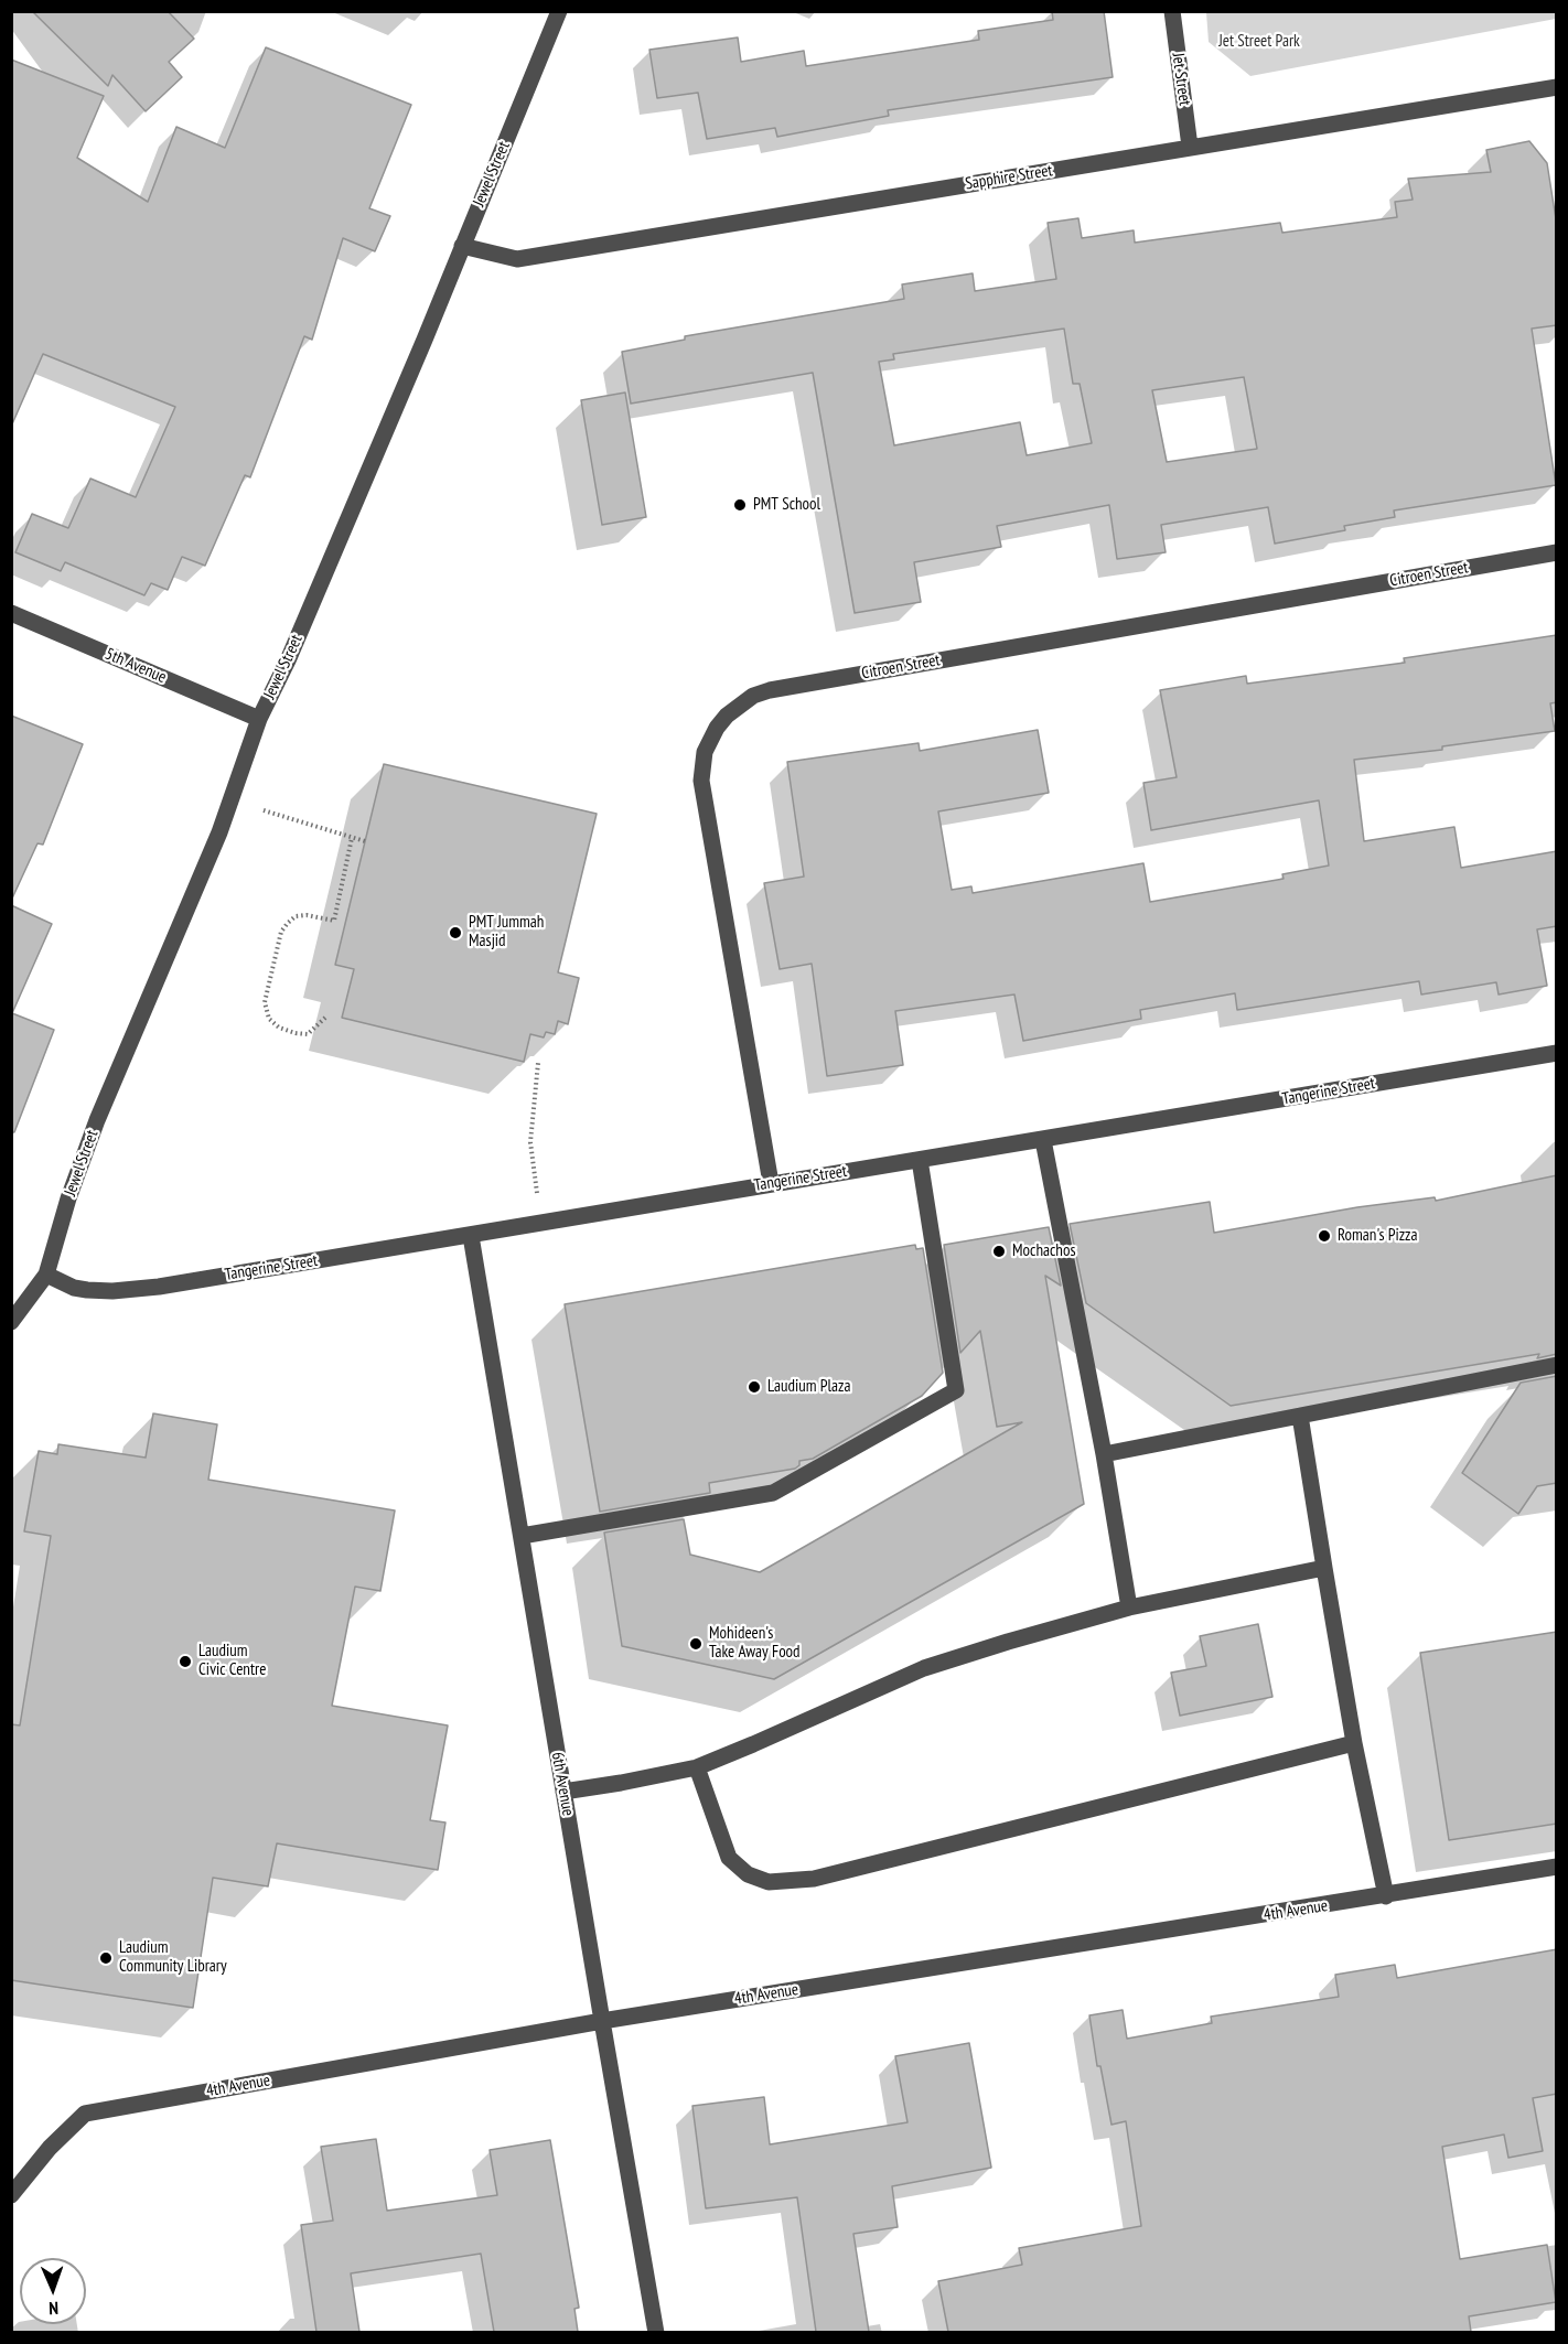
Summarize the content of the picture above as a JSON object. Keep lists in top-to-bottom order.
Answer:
{
  "streets": {
    "street": [
      "Jet Street",
      "Jewel Street",
      "Sapphire Street",
      "Citroen Street",
      "5th Avenue",
      "Tangerine Street",
      "6th Avenue",
      "4th Avenue"
    ]
  },
  "crossings": [
    ["Jet Street", "Sapphire Street"],
    ["Jewel Street", "Sapphire Street"],
    ["Jewel Street", "5th Avenue"],
    ["Jewel Street", "Tangerine Street"],
    ["Citroen Street", "Tangerine Street"],
    ["Tangerine Street", "6th Avenue"],
    ["6th Avenue", "4th Avenue"]
  ],
  "parks": ["Jet Street Park"],
  "places": [
    "PMT School",
    "PMT Jummah Masjid",
    "Roman's Pizza",
    "Mochachos",
    "Laudium Plaza",
    "Mohideen's Take Away Food",
    "Laudium Civic Centre",
    "Laudium Community Library"
  ],
  "north": "bottom"
}
